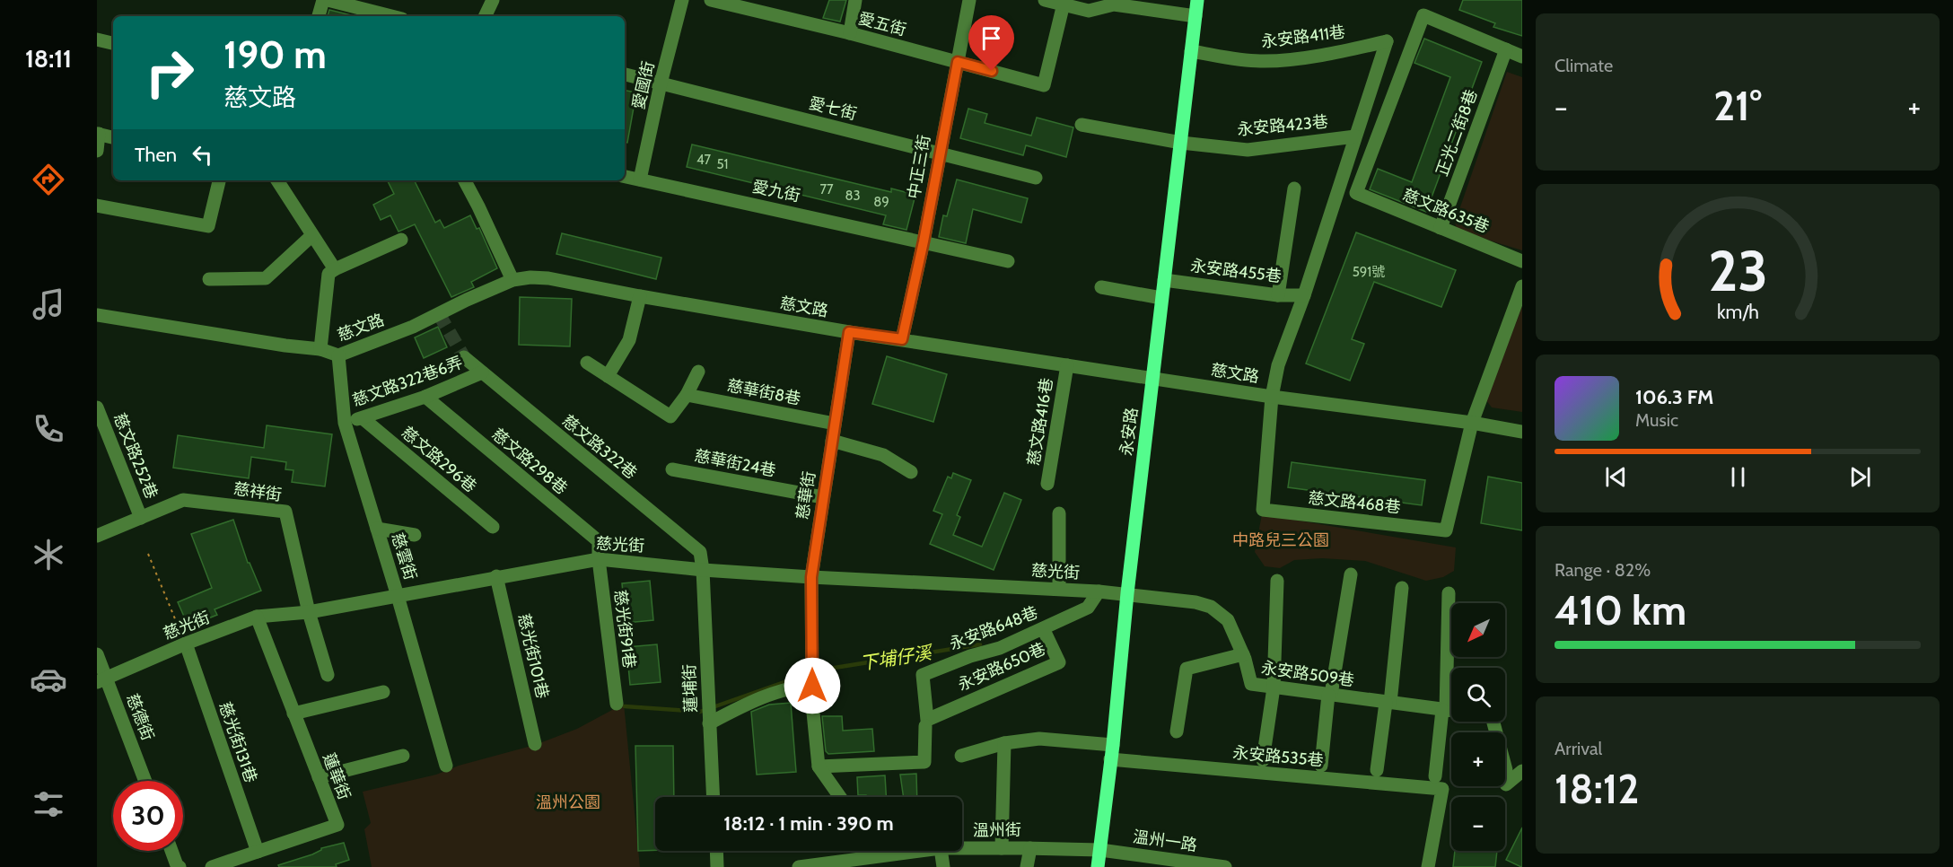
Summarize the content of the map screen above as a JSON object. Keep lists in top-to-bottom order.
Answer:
{
  "streets": {
    "main road": ["永安路"],
    "street": [
      "愛五街",
      "永安路411巷",
      "愛國街",
      "愛七街",
      "永安路423巷",
      "正光二街8巷",
      "中正三街",
      "愛九街",
      "慈文路635巷",
      "永安路455巷",
      "慈文路",
      "慈文路322巷6弄",
      "慈華街8巷",
      "慈文路416巷",
      "慈文路322巷",
      "慈文路252巷",
      "慈文路296巷",
      "慈文路298巷",
      "慈華街24巷",
      "慈祥街",
      "慈華街",
      "慈文路468巷",
      "慈光街",
      "慈雲街",
      "永安路648巷",
      "慈光街91巷",
      "慈光街101巷",
      "永安路650巷",
      "永安路509巷",
      "蓮埔街",
      "慈德街",
      "慈光街131巷",
      "永安路535巷",
      "蓮華街",
      "溫州街",
      "溫州一路"
    ]
  },
  "crossings": [
    ["愛五街", "中正三街"],
    ["永安路411巷", "永安路423巷"],
    ["永安路411巷", "永安路"],
    ["愛國街", "愛七街"],
    ["愛國街", "愛九街"],
    ["愛七街", "中正三街"],
    ["永安路423巷", "永安路"],
    ["正光二街8巷", "慈文路635巷"],
    ["中正三街", "愛九街"],
    ["中正三街", "慈文路"],
    ["永安路455巷", "永安路"],
    ["慈文路", "慈文路416巷"],
    ["慈文路", "永安路"],
    ["慈文路", "慈華街"],
    ["慈文路", "慈文路468巷"],
    ["慈文路", "慈雲街"],
    ["慈文路322巷6弄", "慈文路322巷"],
    ["慈文路322巷6弄", "慈文路296巷"],
    ["慈文路322巷6弄", "慈文路298巷"],
    ["慈文路322巷6弄", "慈雲街"],
    ["慈華街8巷", "慈華街"],
    ["永安路", "慈光街"],
    ["永安路", "永安路509巷"],
    ["永安路", "永安路535巷"],
    ["永安路", "溫州街"],
    ["永安路", "溫州一路"],
    ["慈文路322巷", "慈光街"],
    ["慈文路322巷", "蓮埔街"],
    ["慈文路252巷", "慈祥街"],
    ["慈文路298巷", "慈光街"],
    ["慈文路298巷", "慈光街91巷"],
    ["慈華街24巷", "慈華街"],
    ["慈祥街", "慈光街"],
    ["慈華街", "慈光街"],
    ["慈光街", "慈雲街"],
    ["慈光街", "永安路648巷"],
    ["慈光街", "慈光街91巷"],
    ["慈光街", "慈光街101巷"],
    ["慈光街", "永安路509巷"],
    ["慈光街", "蓮埔街"],
    ["慈光街", "慈德街"],
    ["慈光街", "慈光街131巷"],
    ["慈光街", "蓮華街"],
    ["永安路648巷", "永安路650巷"],
    ["慈光街131巷", "蓮華街"],
    ["溫州街", "溫州一路"]
  ],
  "water": ["下埔仔溪"],
  "parks": ["中路兒三公園", "溫州公園"],
  "house_numbers": [
    "47",
    "51",
    "77",
    "83",
    "89",
    "591號"
  ],
  "north": "bottom left",
  "page": {
    "tabs": "18:11",
    "tile": [
      "Climate",
      ["Range · 82%", "410 km"],
      ["Arrival", "18:12"]
    ],
    "turn": ["190 m", "慈文路"],
    "heat": ["−", "21°", "+"],
    "then": "Then",
    "song": ["106.3 FM", "Music"],
    "map_buttons": ["+", "−"],
    "limit": "30",
    "trip": "18:12 · 1 min · 390 m",
    "gauge": ["23", "km/h"]
  }
}
